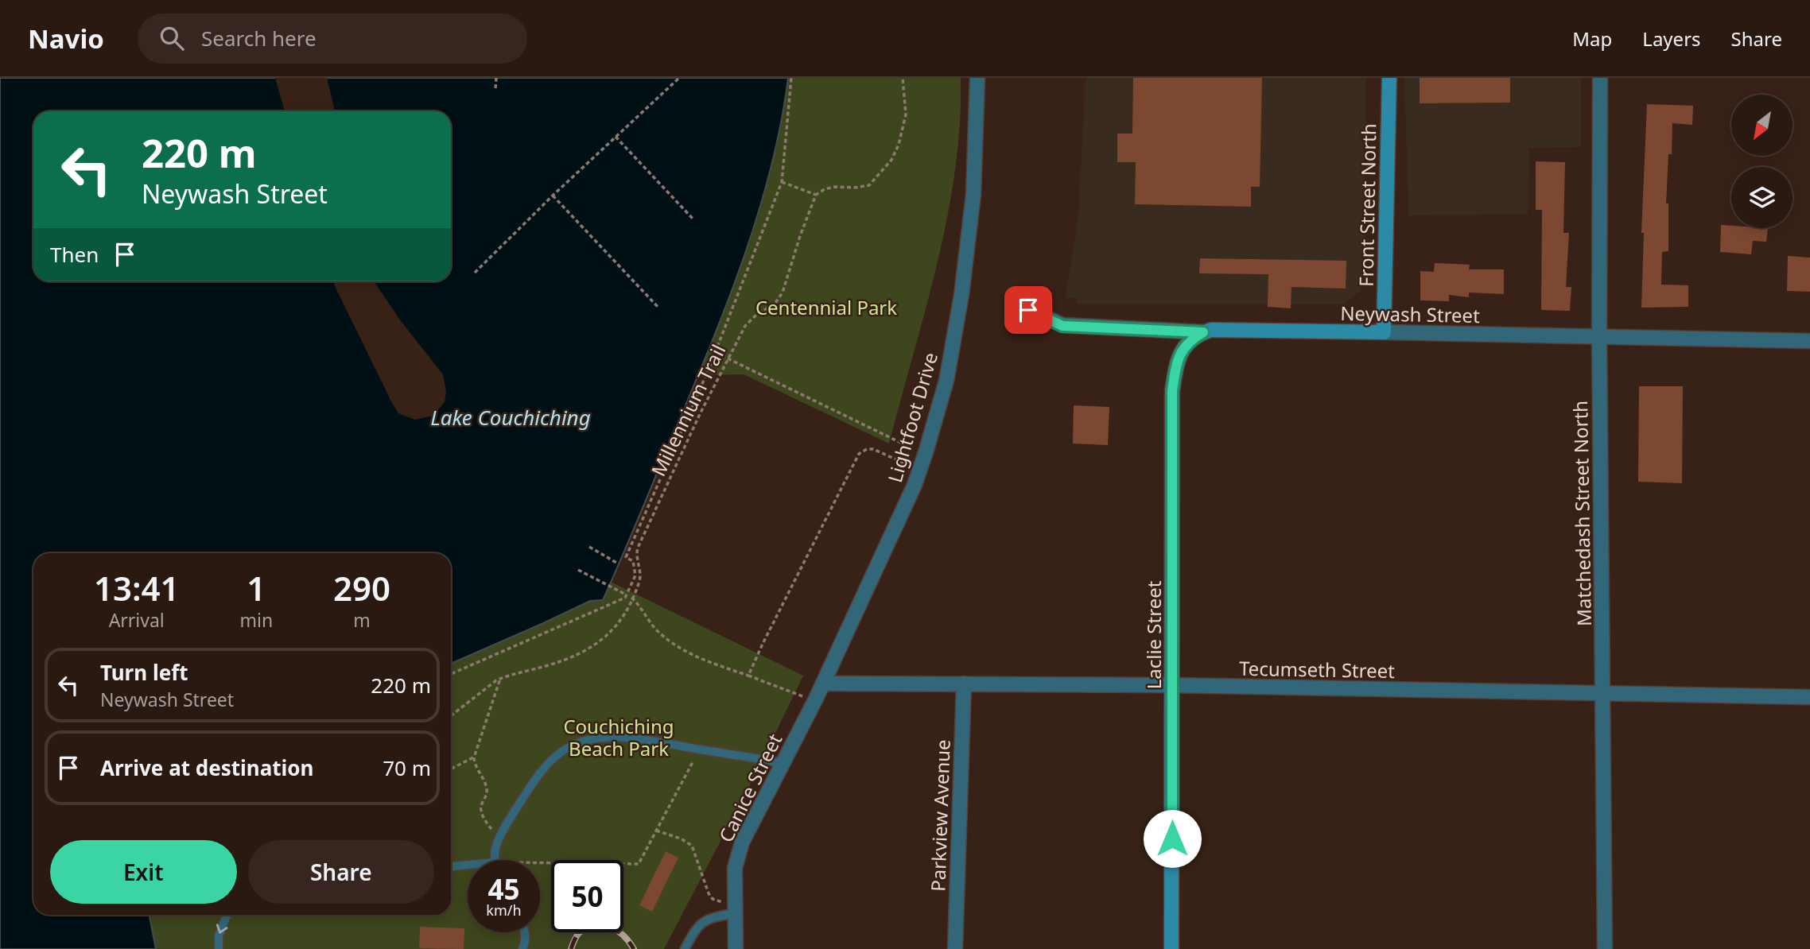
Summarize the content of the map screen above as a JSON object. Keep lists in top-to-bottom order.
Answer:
{
  "streets": {
    "main road": ["Front Street North", "Neywash Street", "Laclie Street"],
    "street": [
      "Lightfoot Drive",
      "Matchedash Street North",
      "Tecumseth Street",
      "Canice Street",
      "Parkview Avenue"
    ],
    "path": ["Millennium Trail"]
  },
  "crossings": [
    ["Front Street North", "Neywash Street"],
    ["Neywash Street", "Matchedash Street North"],
    ["Neywash Street", "Laclie Street"],
    ["Lightfoot Drive", "Tecumseth Street"],
    ["Lightfoot Drive", "Canice Street"],
    ["Matchedash Street North", "Tecumseth Street"],
    ["Laclie Street", "Tecumseth Street"],
    ["Tecumseth Street", "Canice Street"],
    ["Tecumseth Street", "Parkview Avenue"]
  ],
  "water": ["Lake Couchiching"],
  "parks": ["Centennial Park", "Couchiching Beach Park"],
  "north": "bottom left",
  "page": {
    "header": "Navio",
    "search": "Search here",
    "nav": ["Map", "Layers", "Share"],
    "turn": ["220 m", "Neywash Street"],
    "then": "Then",
    "eta": [
      "13:41",
      "Arrival",
      "1",
      "min",
      "290",
      "m"
    ],
    "list": [
      {
        "name": "Turn left",
        "note": "Neywash Street",
        "value": "220 m"
      },
      {
        "name": "Arrive at destination",
        "value": "70 m"
      }
    ],
    "buttons": ["Exit", "Share"],
    "speed": "45 km/h",
    "limit": "50"
  }
}
